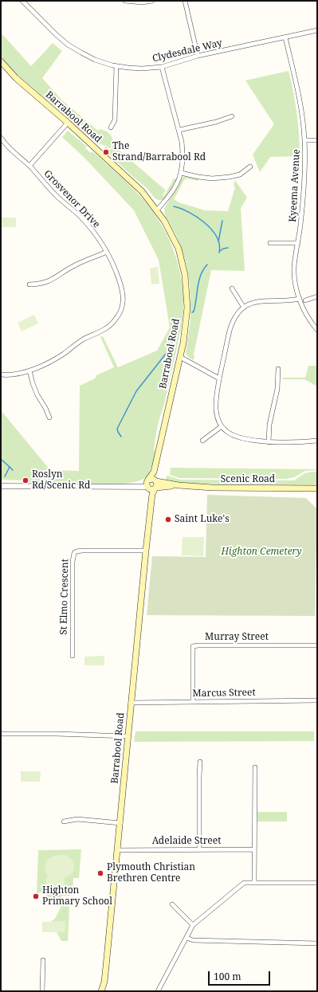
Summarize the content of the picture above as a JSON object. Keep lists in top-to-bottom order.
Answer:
{
  "streets": {
    "main road": ["Barrabool Road", "Scenic Road"],
    "street": [
      "Clydesdale Way",
      "Kyeema Avenue",
      "Grosvenor Drive",
      "St Elmo Crescent",
      "Murray Street",
      "Marcus Street",
      "Adelaide Street"
    ]
  },
  "crossings": [
    ["Clydesdale Way", "Kyeema Avenue"],
    ["Barrabool Road", "Scenic Road"],
    ["Barrabool Road", "St Elmo Crescent"],
    ["Barrabool Road", "Marcus Street"],
    ["Barrabool Road", "Adelaide Street"],
    ["Murray Street", "Marcus Street"]
  ],
  "parks": ["Highton Cemetery"],
  "places": [
    "The Strand/Barrabool Rd",
    "Roslyn Rd/Scenic Rd",
    "Saint Luke's",
    "Plymouth Christian Brethren Centre",
    "Highton Primary School"
  ],
  "scale_bar": "100 m"
}
